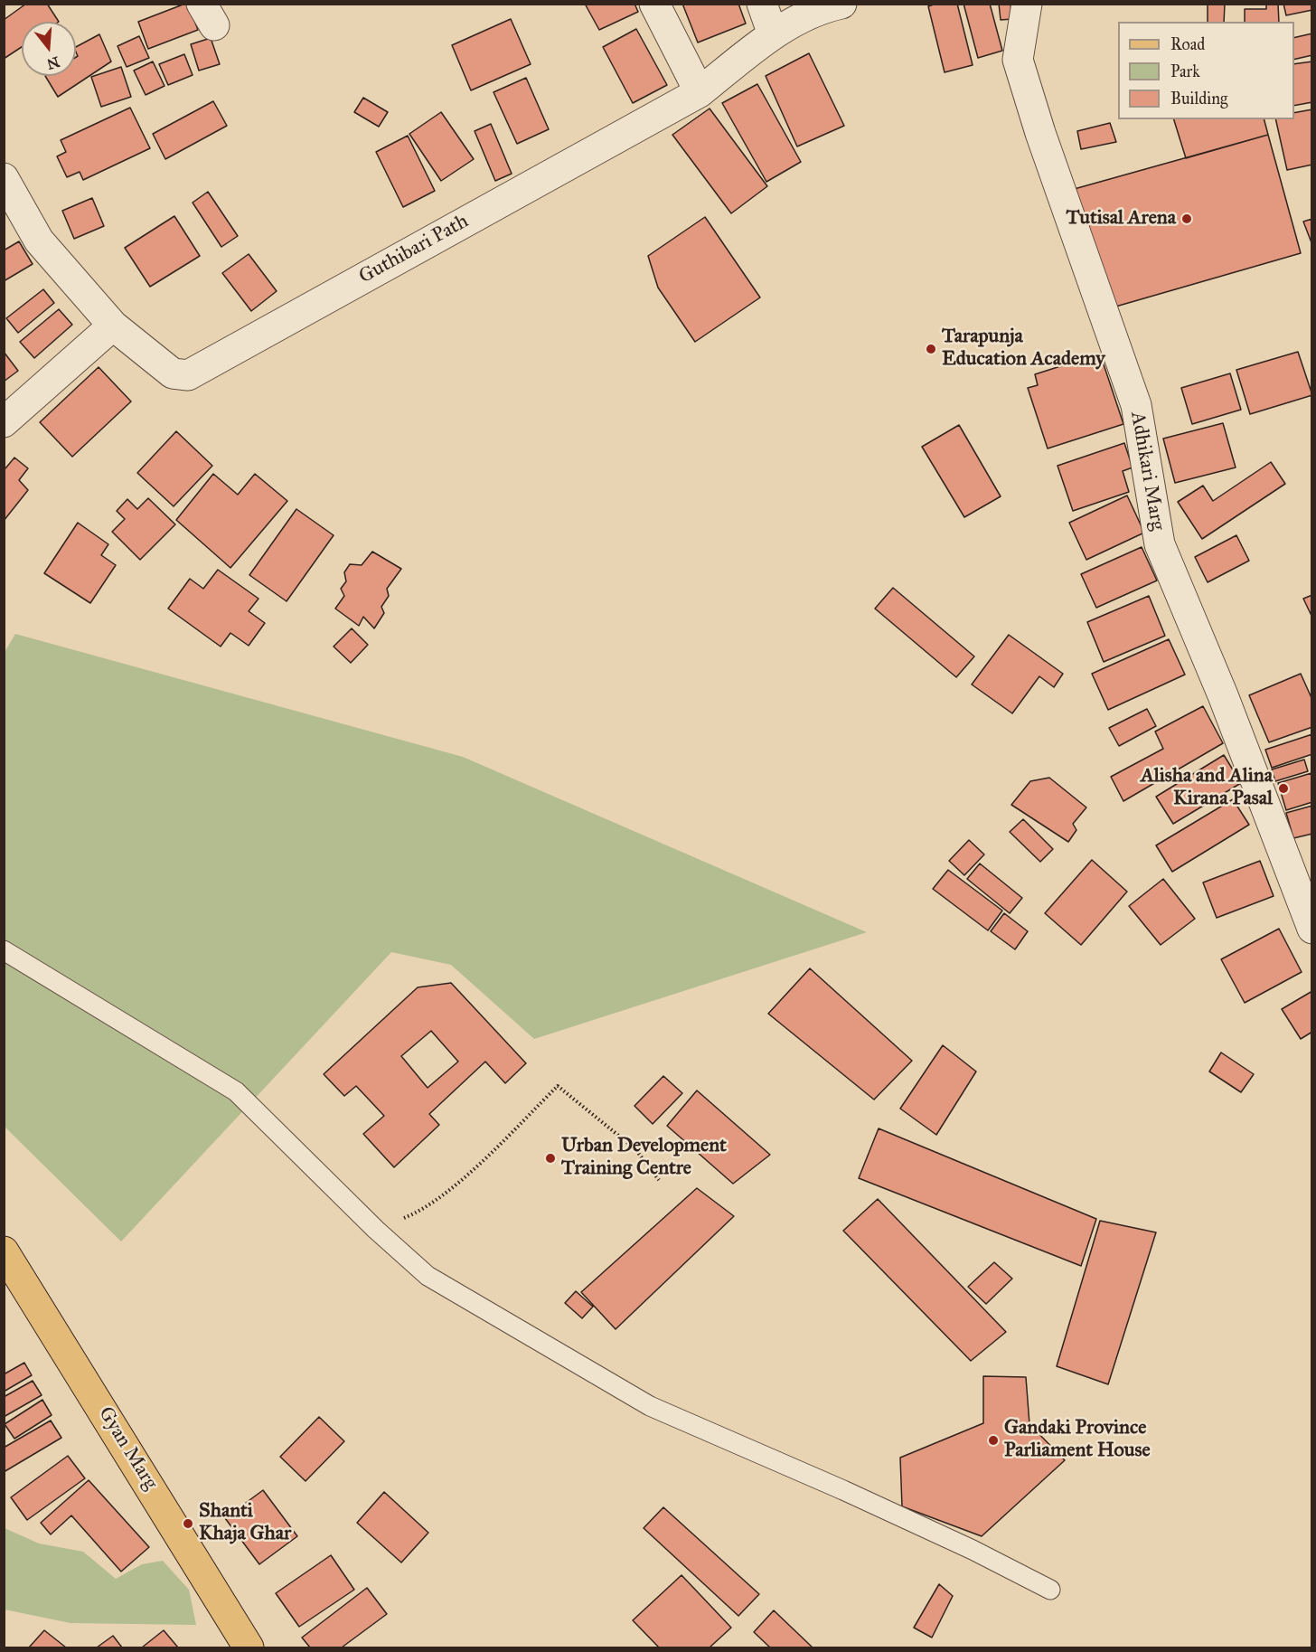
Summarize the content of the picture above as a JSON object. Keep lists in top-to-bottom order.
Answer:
{
  "streets": {
    "main road": ["Gyan Marg"],
    "street": ["Guthibari Path", "Adhikari Marg"]
  },
  "places": [
    "Tutisal Arena",
    "Tarapunja Education Academy",
    "Alisha and Alina Kirana Pasal",
    "Urban Development Training Centre",
    "Gandaki Province Parliament House",
    "Shanti Khaja Ghar"
  ],
  "legend": ["Road", "Park", "Building"],
  "north": "bottom"
}
